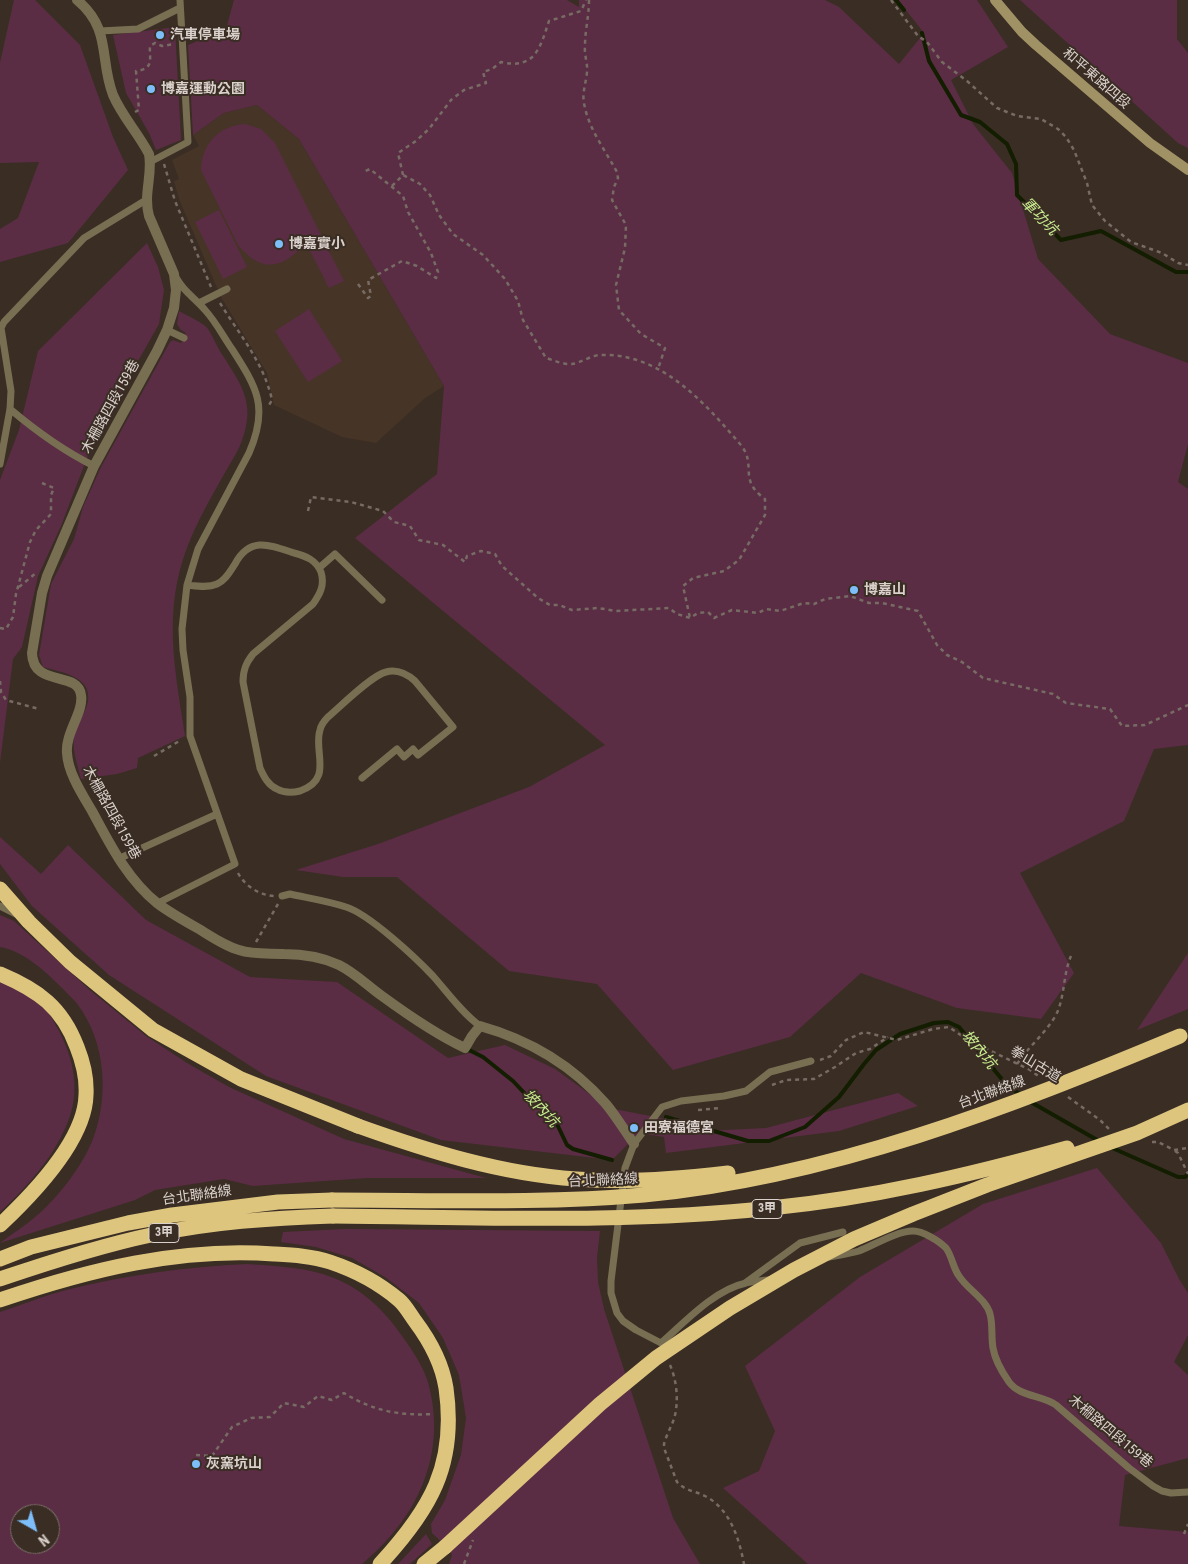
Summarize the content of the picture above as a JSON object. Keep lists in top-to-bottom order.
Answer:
{
  "streets": {
    "highway": ["台北聯絡線", "3甲"],
    "main road": ["和平東路四段"],
    "street": ["木柵路四段159巷"],
    "path": ["拳山古道"]
  },
  "water": ["軍功坑", "坡內坑"],
  "places": [
    "汽車停車場",
    "博嘉運動公園",
    "博嘉實小",
    "博嘉山",
    "田寮福德宮",
    "灰窯坑山"
  ],
  "north": "bottom right"
}
